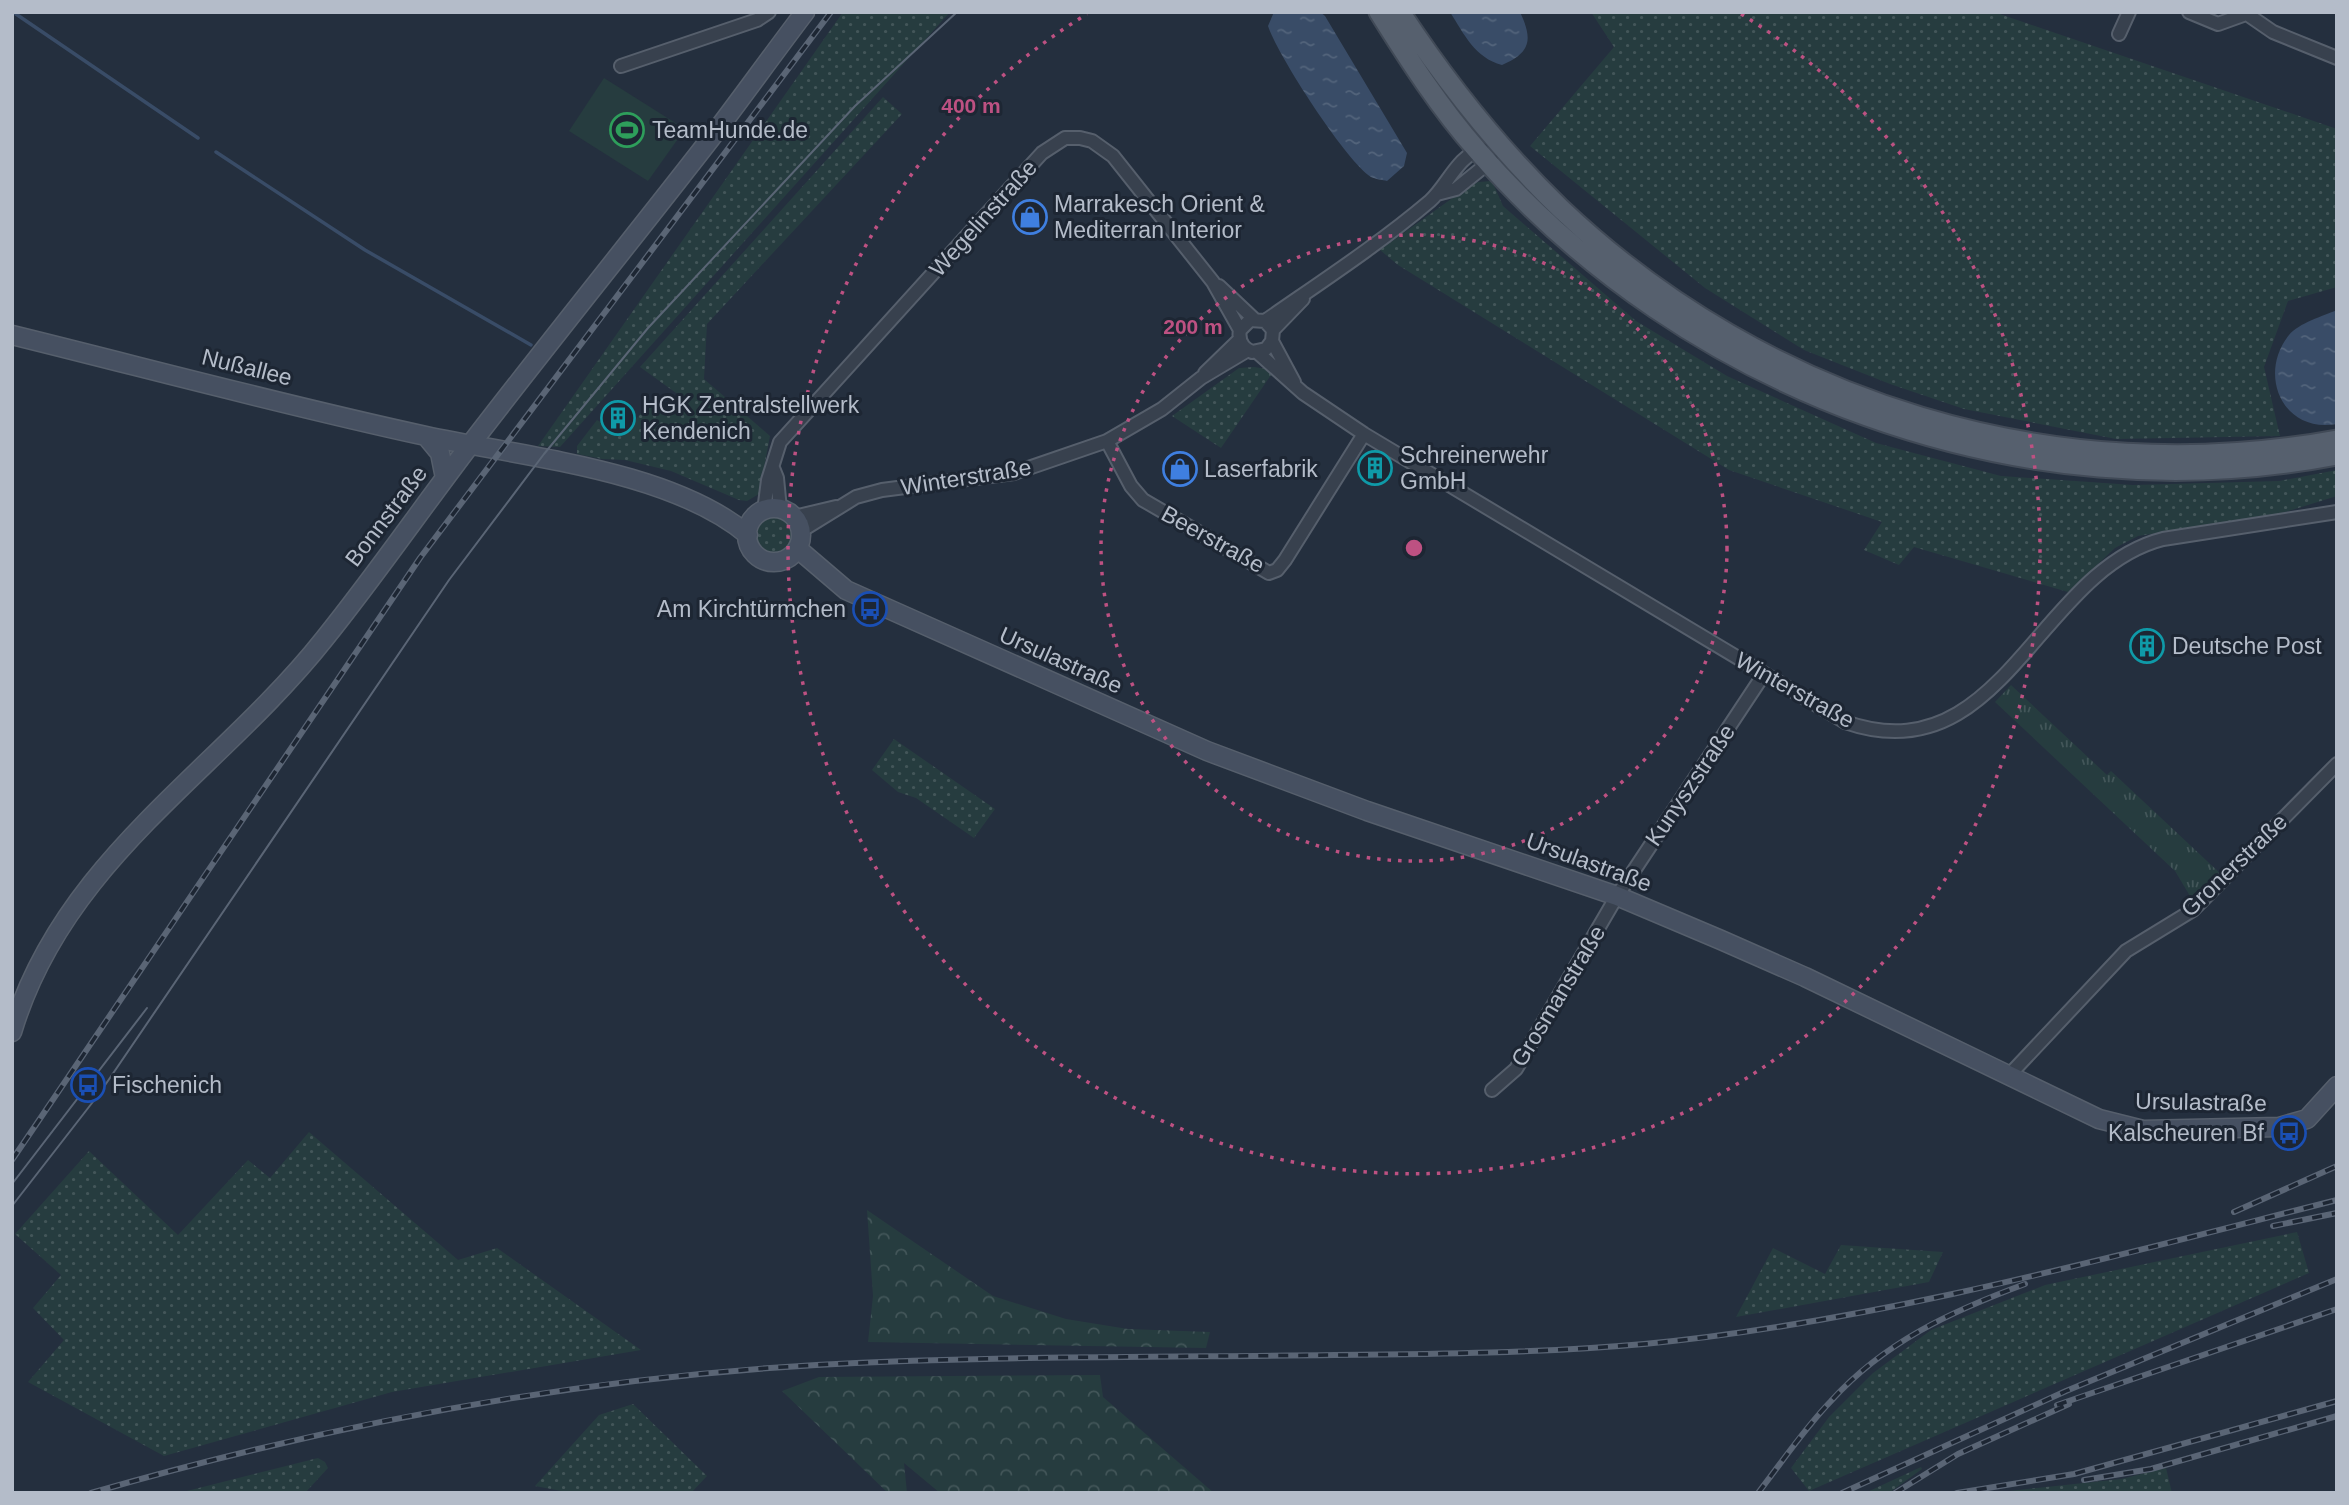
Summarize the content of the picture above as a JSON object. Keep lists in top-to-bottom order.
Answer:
{
  "streets": {
    "street": [
      "Wegelinstraße",
      "Nußallee",
      "Winterstraße",
      "Bonnstraße",
      "Beerstraße",
      "Ursulastraße",
      "Kunyszstraße",
      "Gronerstraße",
      "Grosmanstraße"
    ]
  },
  "crossings": [
    ["Wegelinstraße", "Winterstraße"],
    ["Wegelinstraße", "Ursulastraße"],
    ["Nußallee", "Bonnstraße"],
    ["Winterstraße", "Beerstraße"],
    ["Winterstraße", "Ursulastraße"],
    ["Winterstraße", "Kunyszstraße"],
    ["Ursulastraße", "Kunyszstraße"],
    ["Ursulastraße", "Gronerstraße"],
    ["Ursulastraße", "Grosmanstraße"],
    ["Kunyszstraße", "Grosmanstraße"]
  ],
  "places": {
    "sports": ["TeamHunde.de"],
    "shop": ["Marrakesch Orient & Mediterran Interior", "Laserfabrik"],
    "building": ["HGK Zentralstellwerk Kendenich", "Schreinerwehr GmbH", "Deutsche Post"],
    "bus stop": ["Am Kirchtürmchen", "Fischenich", "Kalscheuren Bf"]
  },
  "rings": ["400 m", "200 m"]
}
